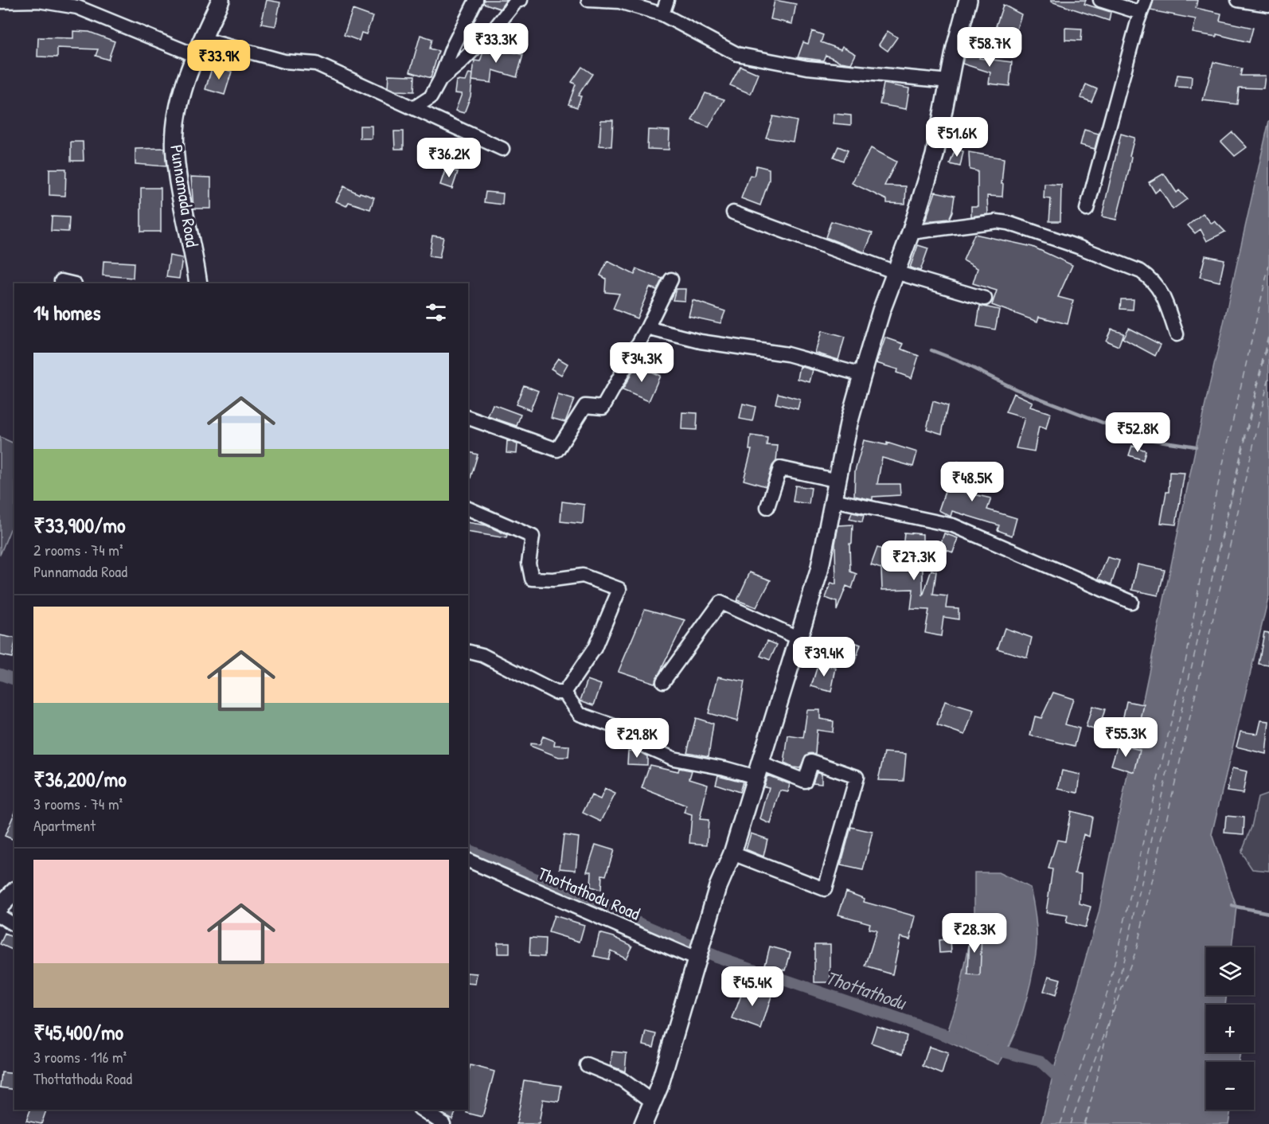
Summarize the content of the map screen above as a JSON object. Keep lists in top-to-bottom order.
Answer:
{
  "streets": {
    "main road": ["Punnamada Road"],
    "street": ["Thottathodu Road"]
  },
  "water": ["Thottathodu"],
  "page": {
    "price": [
      "₹33.3K",
      "₹58.7K",
      "₹33.9K",
      "₹51.6K",
      "₹36.2K",
      "₹34.3K",
      "₹52.8K",
      "₹48.5K",
      "₹27.3K",
      "₹39.4K",
      "₹55.3K",
      "₹29.8K",
      "₹28.3K",
      "₹45.4K"
    ],
    "heading": "14 homes",
    "list": [
      {
        "name": "₹33,900/mo",
        "note": "2 rooms · 74 m² · Punnamada Road"
      },
      {
        "name": "₹36,200/mo",
        "note": "3 rooms · 74 m² · Apartment"
      },
      {
        "name": "₹45,400/mo",
        "note": "3 rooms · 116 m² · Thottathodu Road"
      }
    ],
    "map_buttons": ["+", "−"]
  }
}
